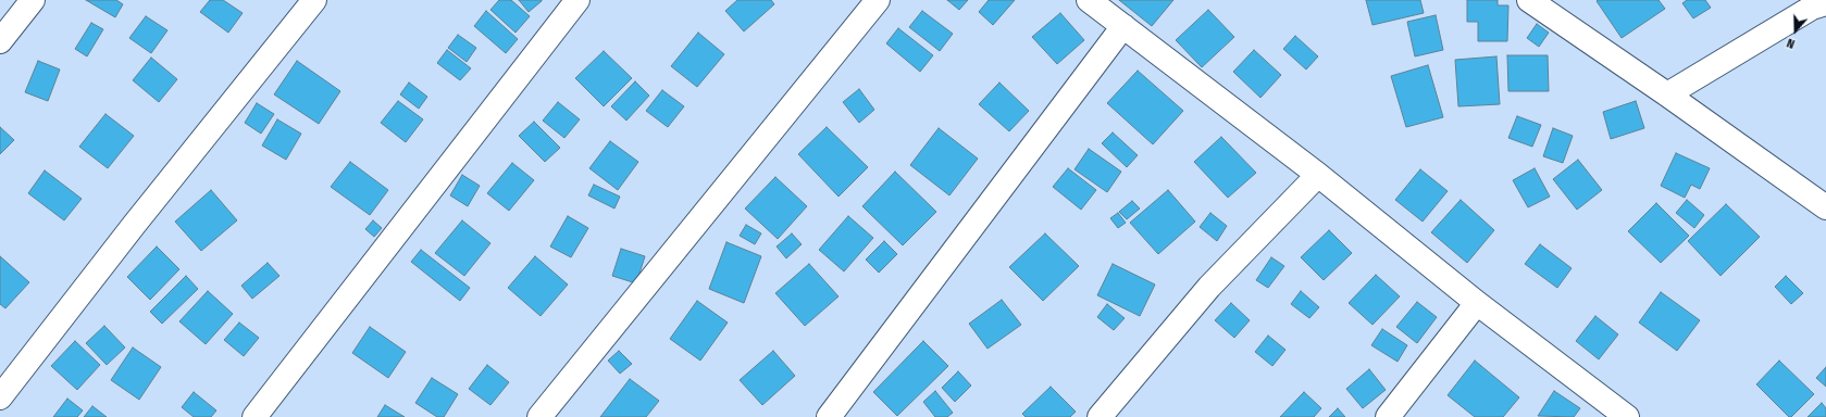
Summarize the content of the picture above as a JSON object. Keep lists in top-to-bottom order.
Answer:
{
  "north": "bottom"
}
